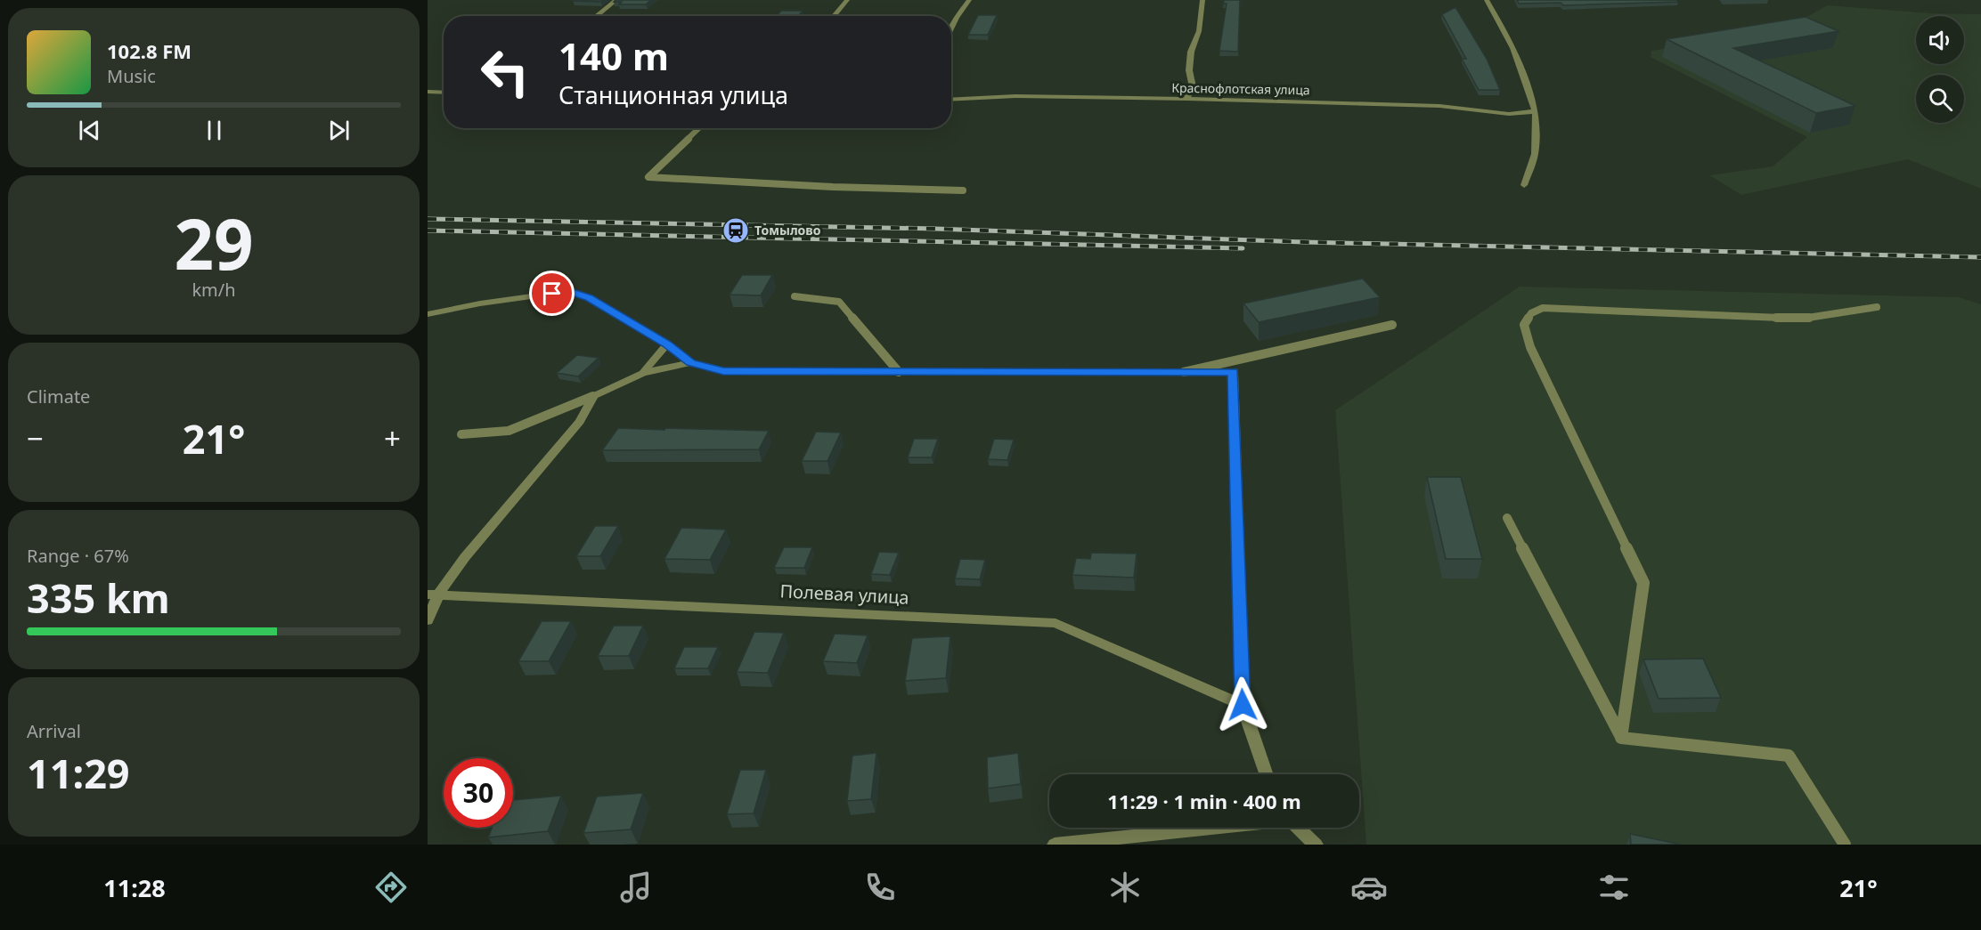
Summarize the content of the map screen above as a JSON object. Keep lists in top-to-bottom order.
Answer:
{
  "streets": {
    "street": ["Краснофлотская улица", "Полевая улица"]
  },
  "places": {
    "station": ["Томылово"]
  },
  "page": {
    "turn": ["140 m", "Станционная улица"],
    "song": ["102.8 FM", "Music"],
    "tile": [
      ["29", "km/h"],
      "Climate",
      ["Range · 67%", "335 km"],
      ["Arrival", "11:29"]
    ],
    "heat": ["−", "21°", "+"],
    "limit": "30",
    "trip": "11:29 · 1 min · 400 m",
    "tabs": ["11:28", "21°"]
  }
}
